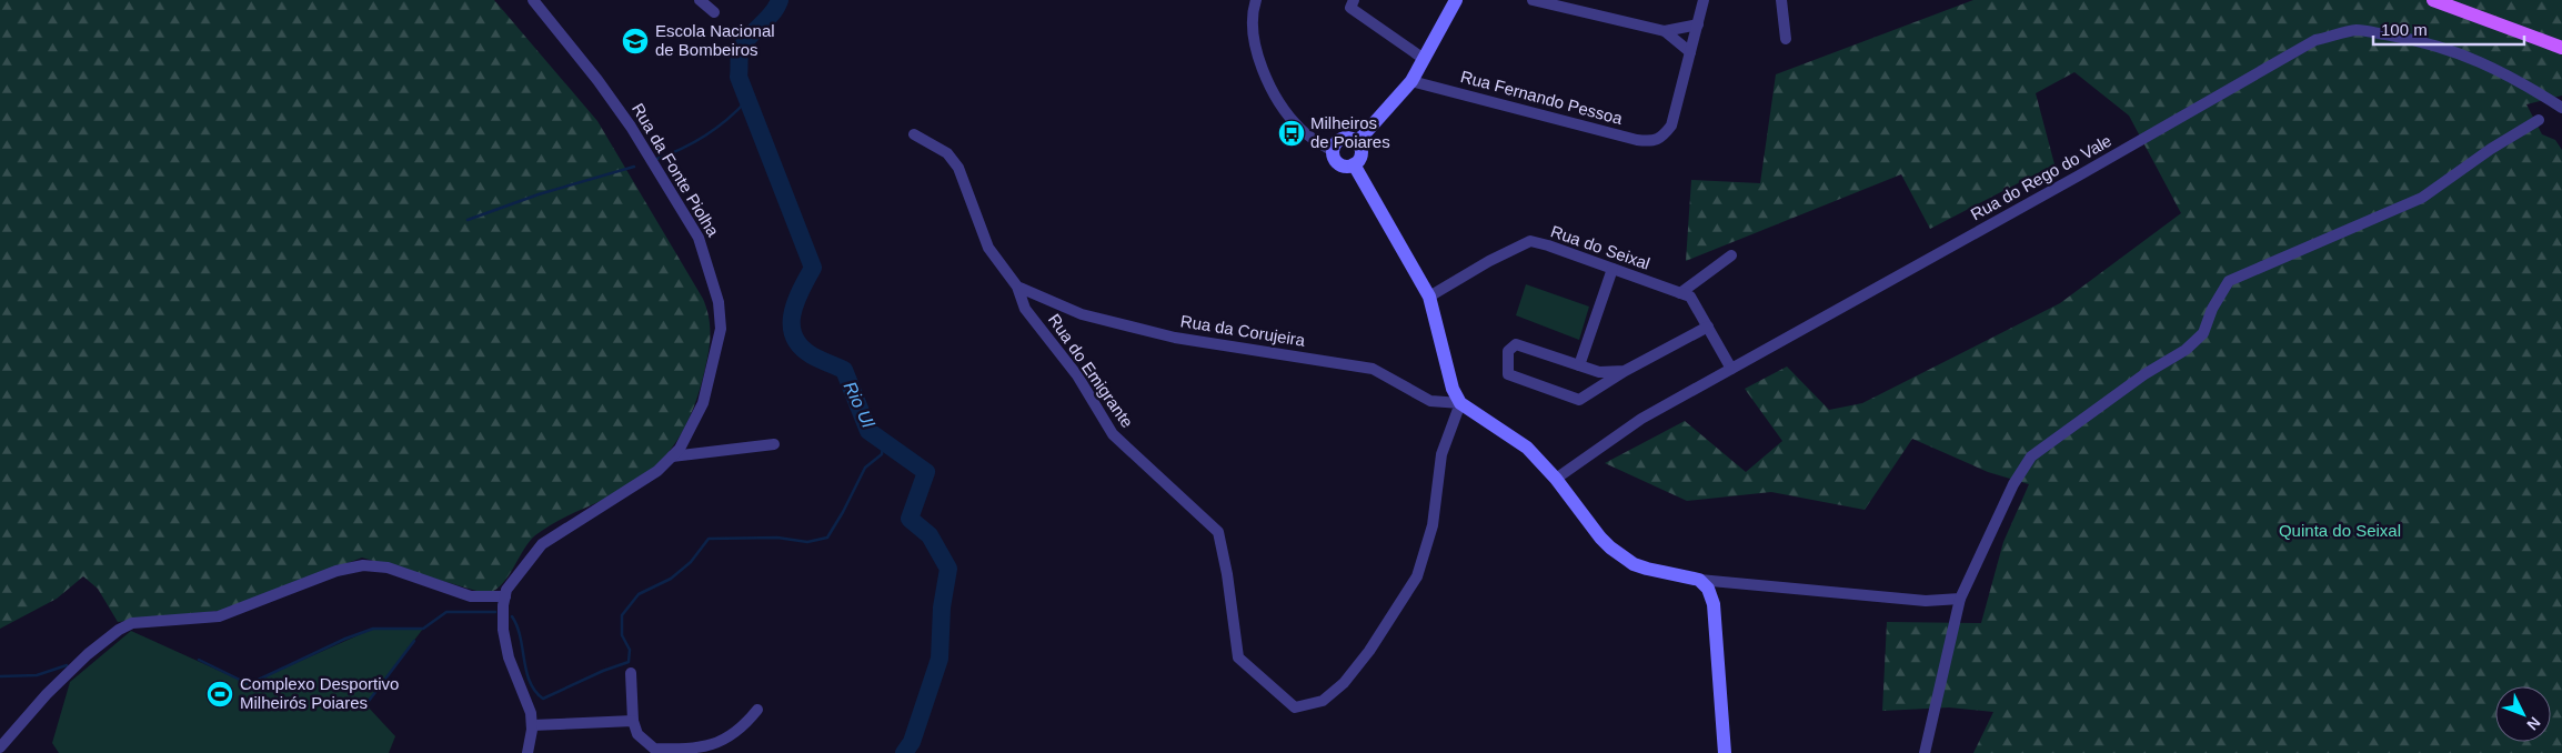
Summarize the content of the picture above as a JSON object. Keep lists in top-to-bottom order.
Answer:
{
  "streets": {
    "street": [
      "Rua Fernando Pessoa",
      "Rua da Fonte Piolha",
      "Rua do Rego do Vale",
      "Rua do Seixal",
      "Rua da Corujeira",
      "Rua do Emigrante"
    ]
  },
  "crossings": [
    ["Rua do Rego do Vale", "Rua do Seixal"],
    ["Rua da Corujeira", "Rua do Emigrante"]
  ],
  "water": ["Rio Ul"],
  "parks": ["Quinta do Seixal"],
  "places": {
    "school or university": ["Escola Nacional de Bombeiros"],
    "bus stop": ["Milheiros de Poiares"],
    "sports": ["Complexo Desportivo Milheirós Poiares"]
  },
  "scale_bar": "100 m",
  "north": "bottom right"
}
